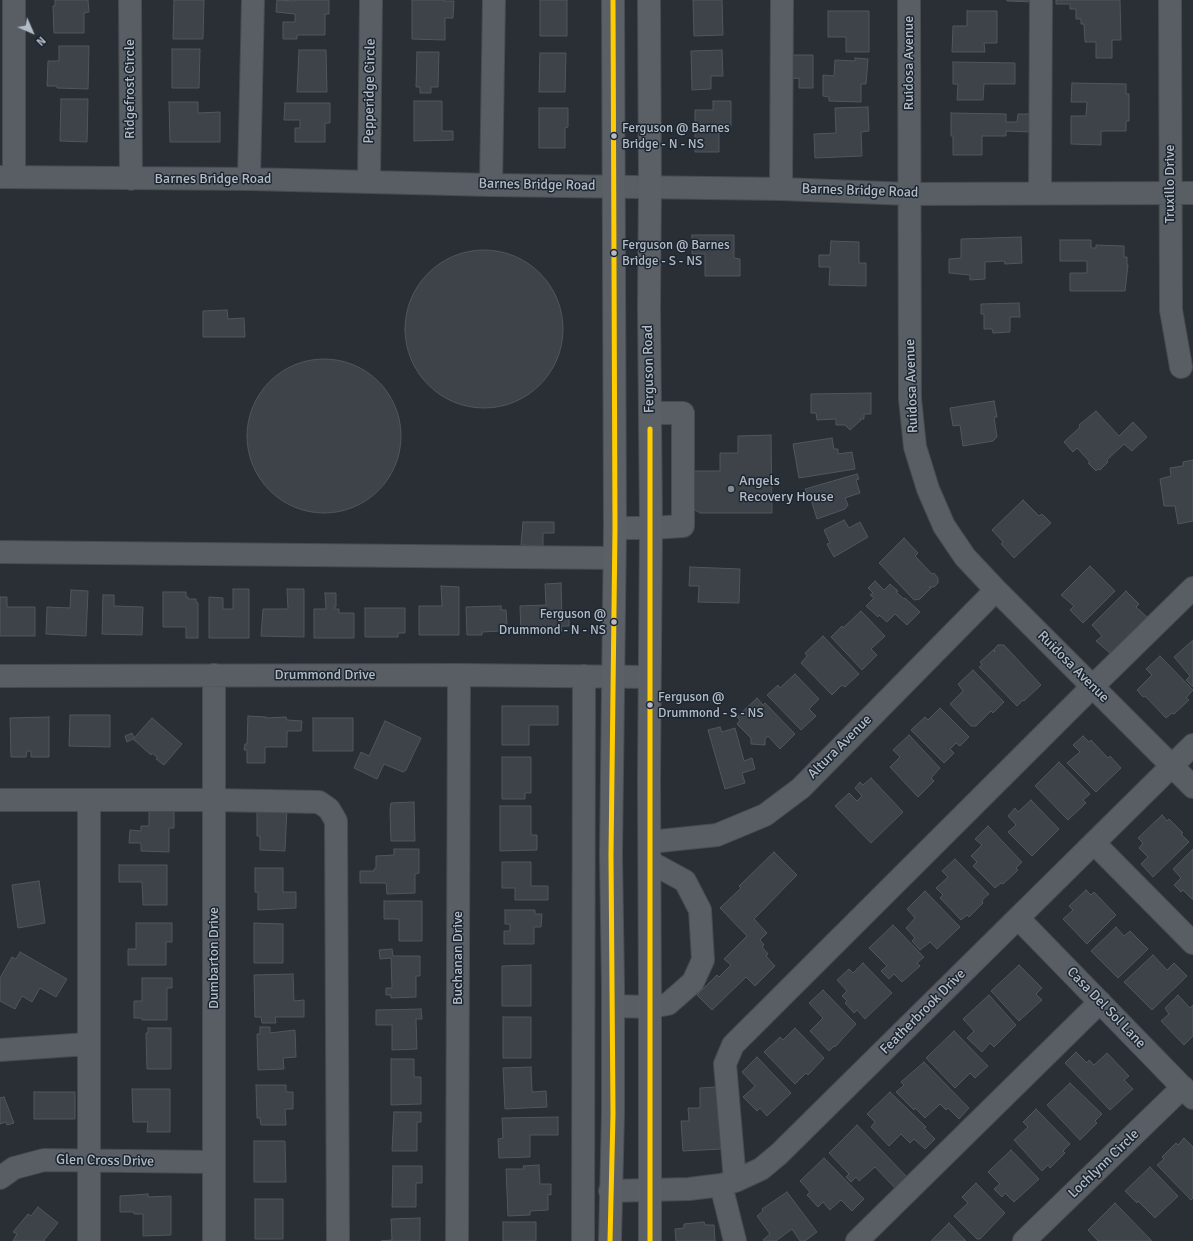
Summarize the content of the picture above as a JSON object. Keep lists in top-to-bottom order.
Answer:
{
  "streets": {
    "main road": ["Ferguson Road"],
    "street": [
      "Ruidosa Avenue",
      "Ridgefrost Circle",
      "Pepperidge Circle",
      "Barnes Bridge Road",
      "Truxillo Drive",
      "Drummond Drive",
      "Altura Avenue",
      "Dumbarton Drive",
      "Buchanan Drive",
      "Casa Del Sol Lane",
      "Featherbrook Drive",
      "Glen Cross Drive",
      "Lochlynn Circle"
    ]
  },
  "crossings": [
    ["Ruidosa Avenue", "Barnes Bridge Road"],
    ["Ruidosa Avenue", "Altura Avenue"],
    ["Ruidosa Avenue", "Featherbrook Drive"],
    ["Ridgefrost Circle", "Barnes Bridge Road"],
    ["Pepperidge Circle", "Barnes Bridge Road"],
    ["Barnes Bridge Road", "Truxillo Drive"],
    ["Barnes Bridge Road", "Ferguson Road"],
    ["Ferguson Road", "Drummond Drive"],
    ["Ferguson Road", "Altura Avenue"],
    ["Ferguson Road", "Featherbrook Drive"],
    ["Drummond Drive", "Dumbarton Drive"],
    ["Drummond Drive", "Buchanan Drive"],
    ["Dumbarton Drive", "Glen Cross Drive"],
    ["Casa Del Sol Lane", "Featherbrook Drive"],
    ["Casa Del Sol Lane", "Lochlynn Circle"]
  ],
  "places": [
    "Ferguson @ Barnes Bridge - N - NS",
    "Ferguson @ Barnes Bridge - S - NS",
    "Angels Recovery House",
    "Ferguson @ Drummond - N - NS",
    "Ferguson @ Drummond - S - NS"
  ],
  "north": "bottom right"
}
